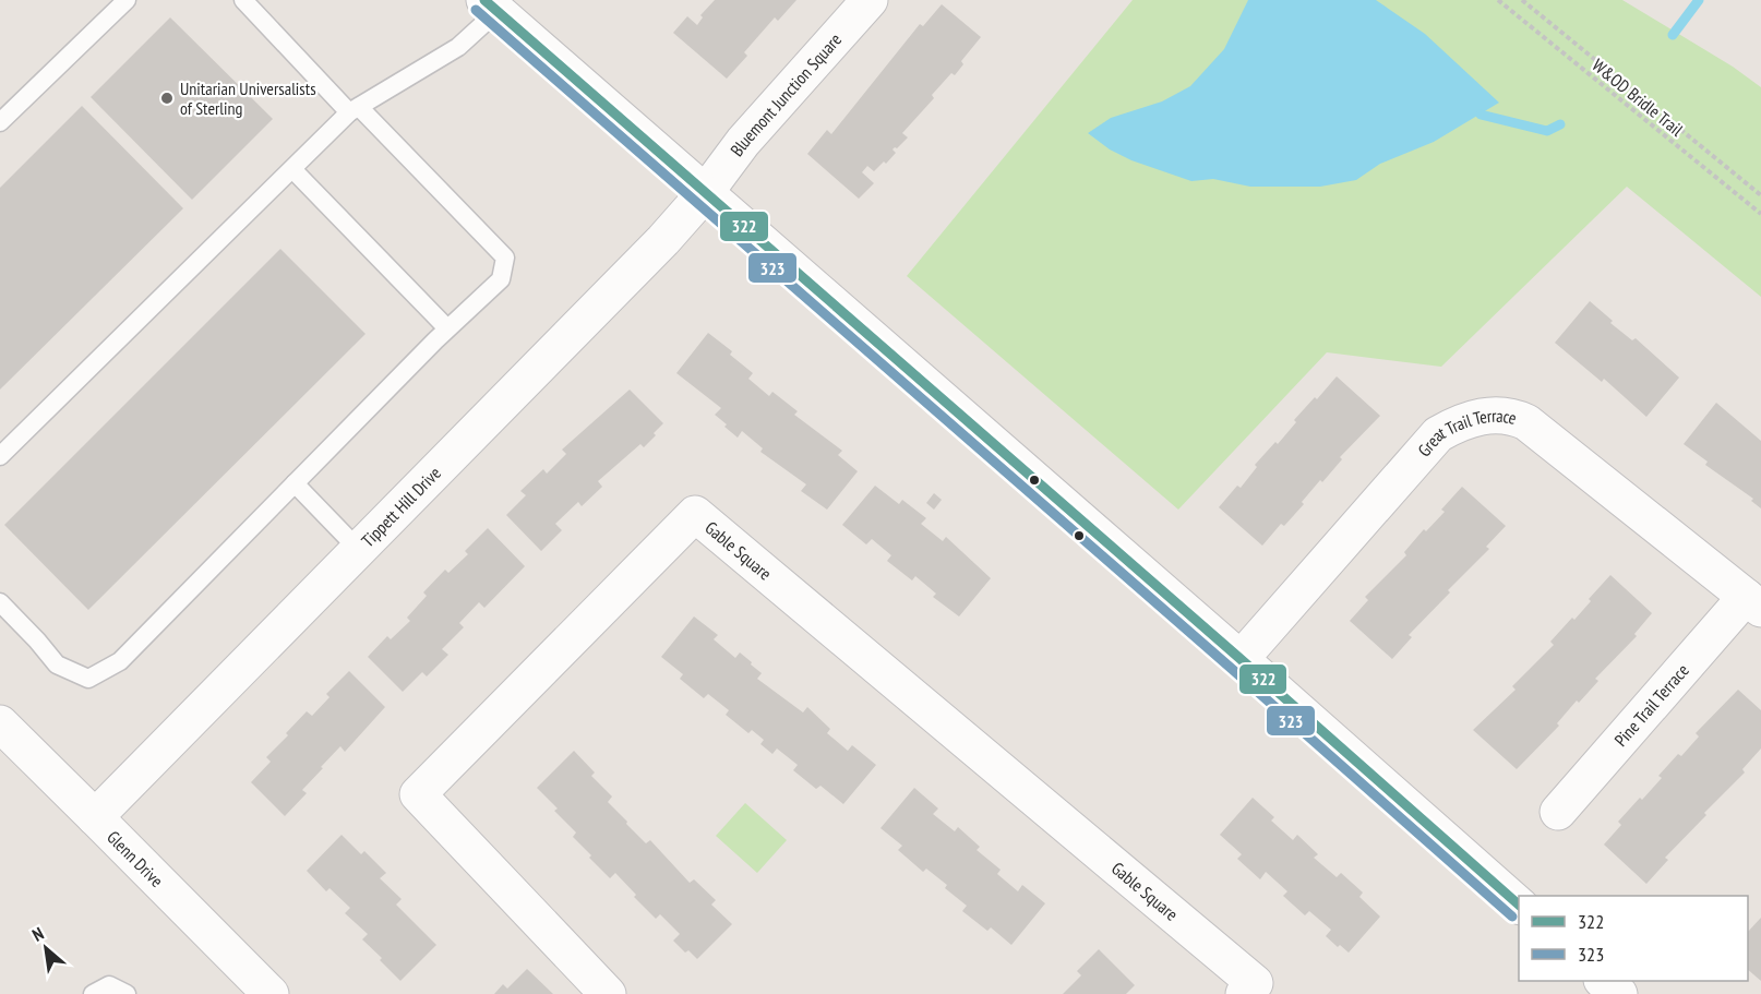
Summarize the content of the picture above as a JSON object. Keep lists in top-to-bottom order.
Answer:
{
  "streets": {
    "street": [
      "Bluemont Junction Square",
      "Great Trail Terrace",
      "Tippett Hill Drive",
      "Gable Square",
      "Pine Trail Terrace",
      "Glenn Drive"
    ],
    "path": ["W&OD Bridle Trail"]
  },
  "crossings": [
    ["Bluemont Junction Square", "Tippett Hill Drive"],
    ["Great Trail Terrace", "Pine Trail Terrace"],
    ["Tippett Hill Drive", "Glenn Drive"]
  ],
  "places": ["Unitarian Universalists of Sterling"],
  "lines": ["transit line 322", "transit line 323"],
  "legend": ["322", "323"],
  "north": "top left"
}
